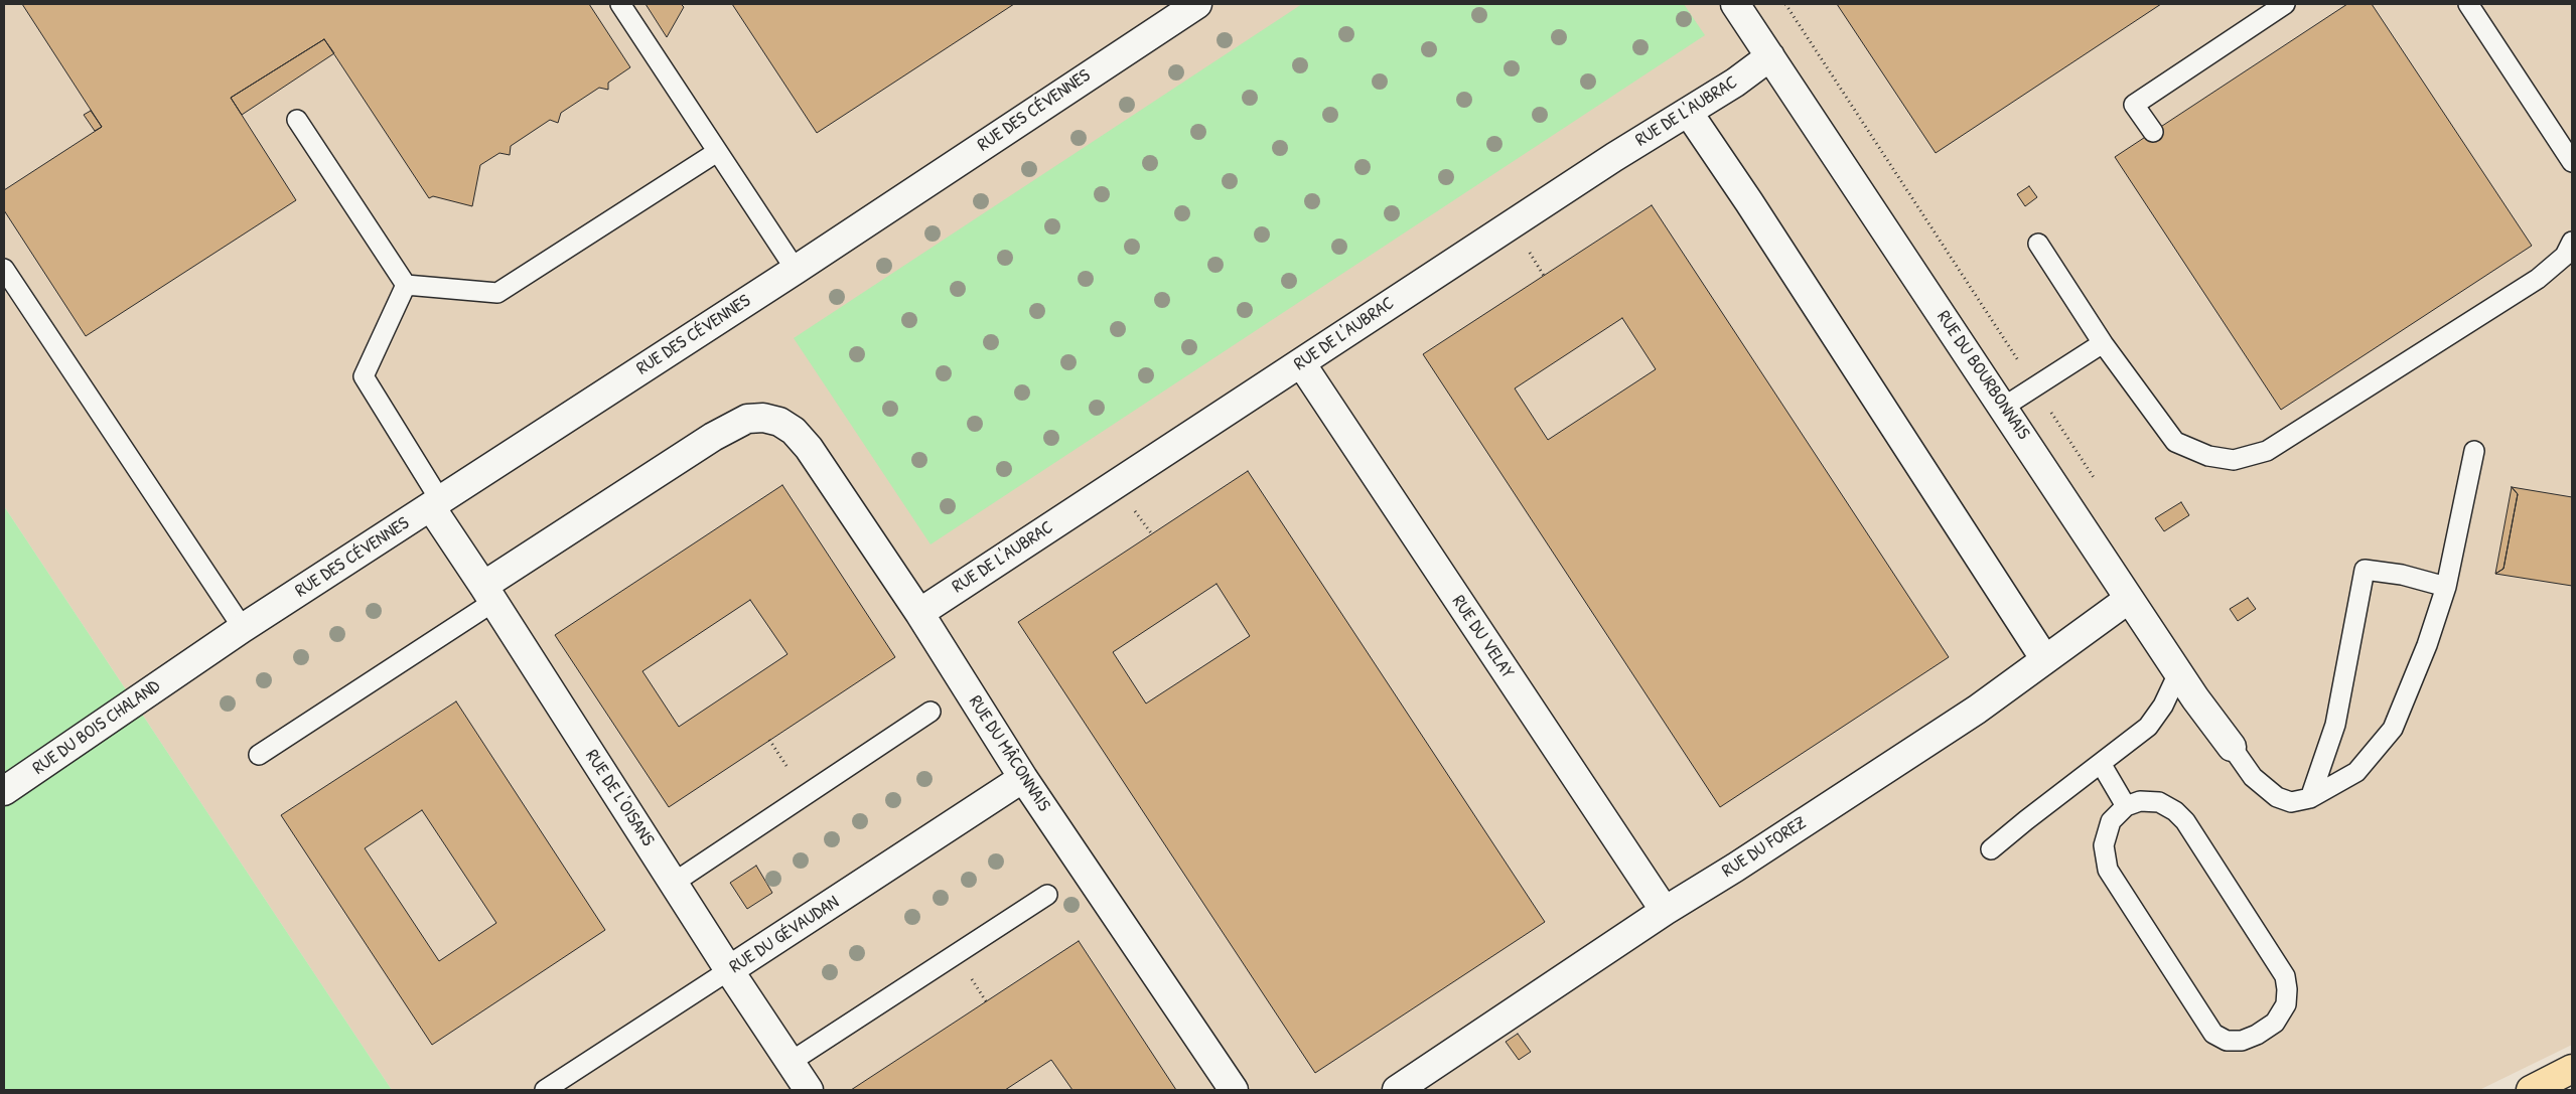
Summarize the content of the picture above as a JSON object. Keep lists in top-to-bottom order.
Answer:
{
  "streets": {
    "street": [
      "RUE DES CÉVENNES",
      "RUE DE L'AUBRAC",
      "RUE DU BOURBONNAIS",
      "RUE DU VELAY",
      "RUE DU BOIS CHALAND",
      "RUE DU MÂCONNAIS",
      "RUE DE L'OISANS",
      "RUE DU FOREZ",
      "RUE DU GÉVAUDAN"
    ]
  },
  "crossings": [
    ["RUE DES CÉVENNES", "RUE DU BOIS CHALAND"],
    ["RUE DES CÉVENNES", "RUE DE L'OISANS"],
    ["RUE DE L'AUBRAC", "RUE DU BOURBONNAIS"],
    ["RUE DE L'AUBRAC", "RUE DU VELAY"],
    ["RUE DE L'AUBRAC", "RUE DU MÂCONNAIS"],
    ["RUE DU BOURBONNAIS", "RUE DU FOREZ"],
    ["RUE DU VELAY", "RUE DU FOREZ"],
    ["RUE DU MÂCONNAIS", "RUE DE L'OISANS"],
    ["RUE DU MÂCONNAIS", "RUE DU GÉVAUDAN"],
    ["RUE DE L'OISANS", "RUE DU GÉVAUDAN"]
  ]
}
